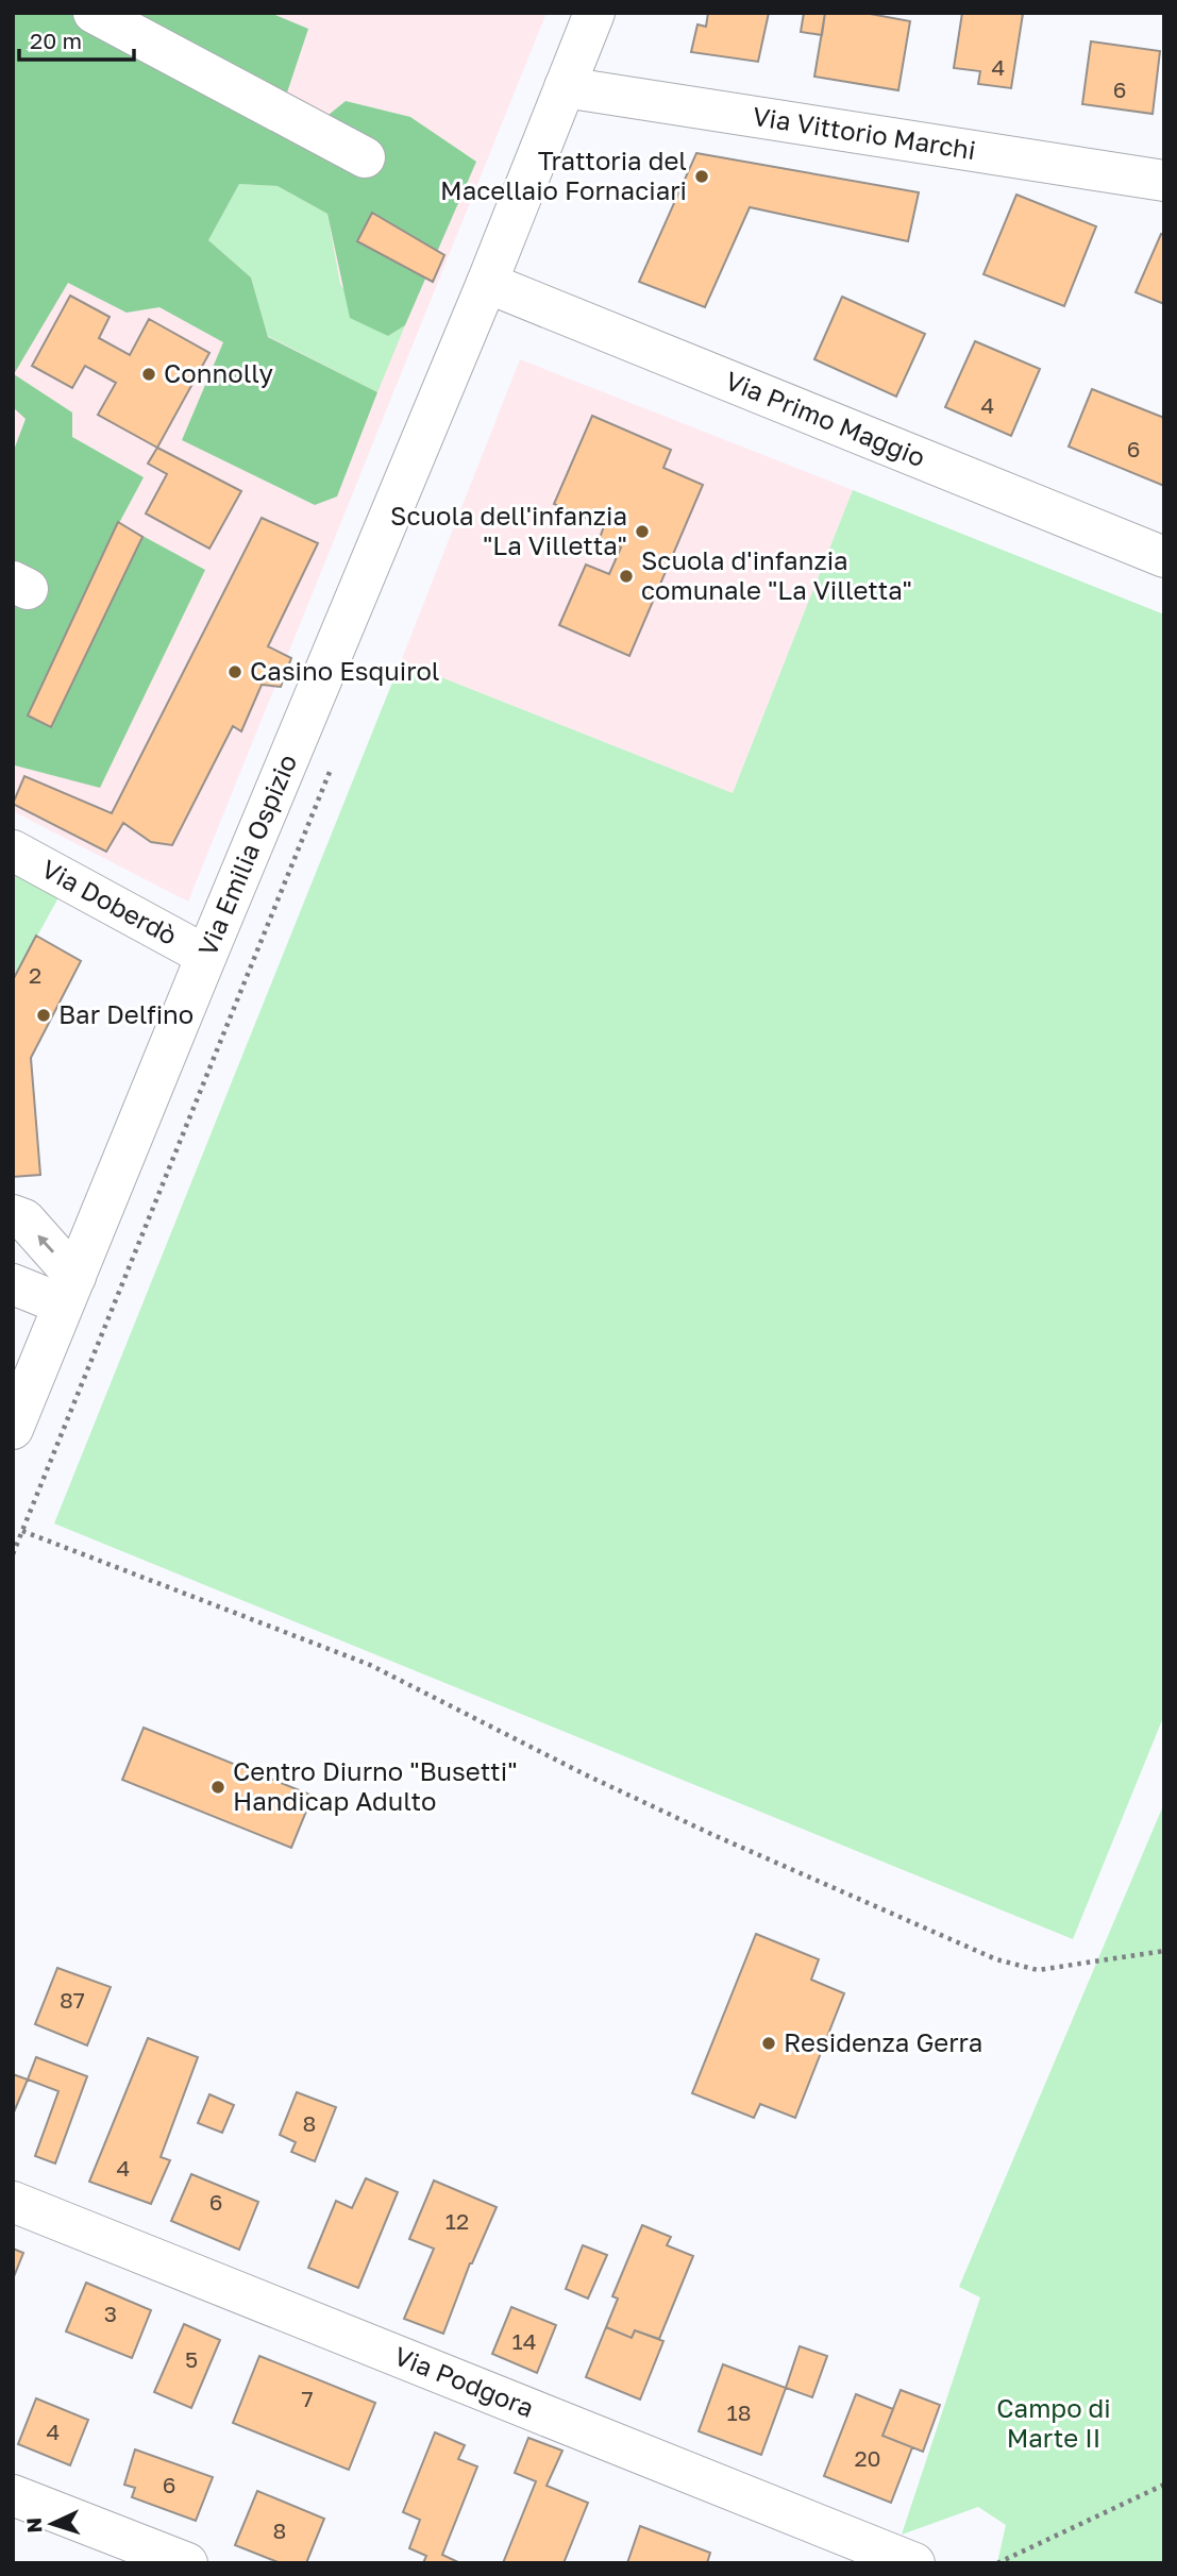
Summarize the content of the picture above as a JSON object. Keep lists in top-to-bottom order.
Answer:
{
  "streets": {
    "street": [
      "Via Vittorio Marchi",
      "Via Primo Maggio",
      "Via Emilia Ospizio",
      "Via Doberdò",
      "Via Podgora"
    ]
  },
  "crossings": [
    ["Via Vittorio Marchi", "Via Emilia Ospizio"],
    ["Via Primo Maggio", "Via Emilia Ospizio"],
    ["Via Emilia Ospizio", "Via Doberdò"]
  ],
  "parks": ["Campo di Marte II"],
  "places": [
    "Trattoria del Macellaio Fornaciari",
    "Connolly",
    "Scuola dell'infanzia \"La Villetta\"",
    "Scuola d'infanzia comunale \"La Villetta\"",
    "Casino Esquirol",
    "Bar Delfino",
    "Centro Diurno \"Busetti\" Handicap Adulto",
    "Residenza Gerra"
  ],
  "house_numbers": [
    "4",
    "6",
    "4",
    "6",
    "2",
    "87",
    "8",
    "4",
    "6",
    "12",
    "3",
    "14",
    "5",
    "7",
    "18",
    "4",
    "20",
    "6",
    "8"
  ],
  "scale_bar": "20 m",
  "north": "left"
}
